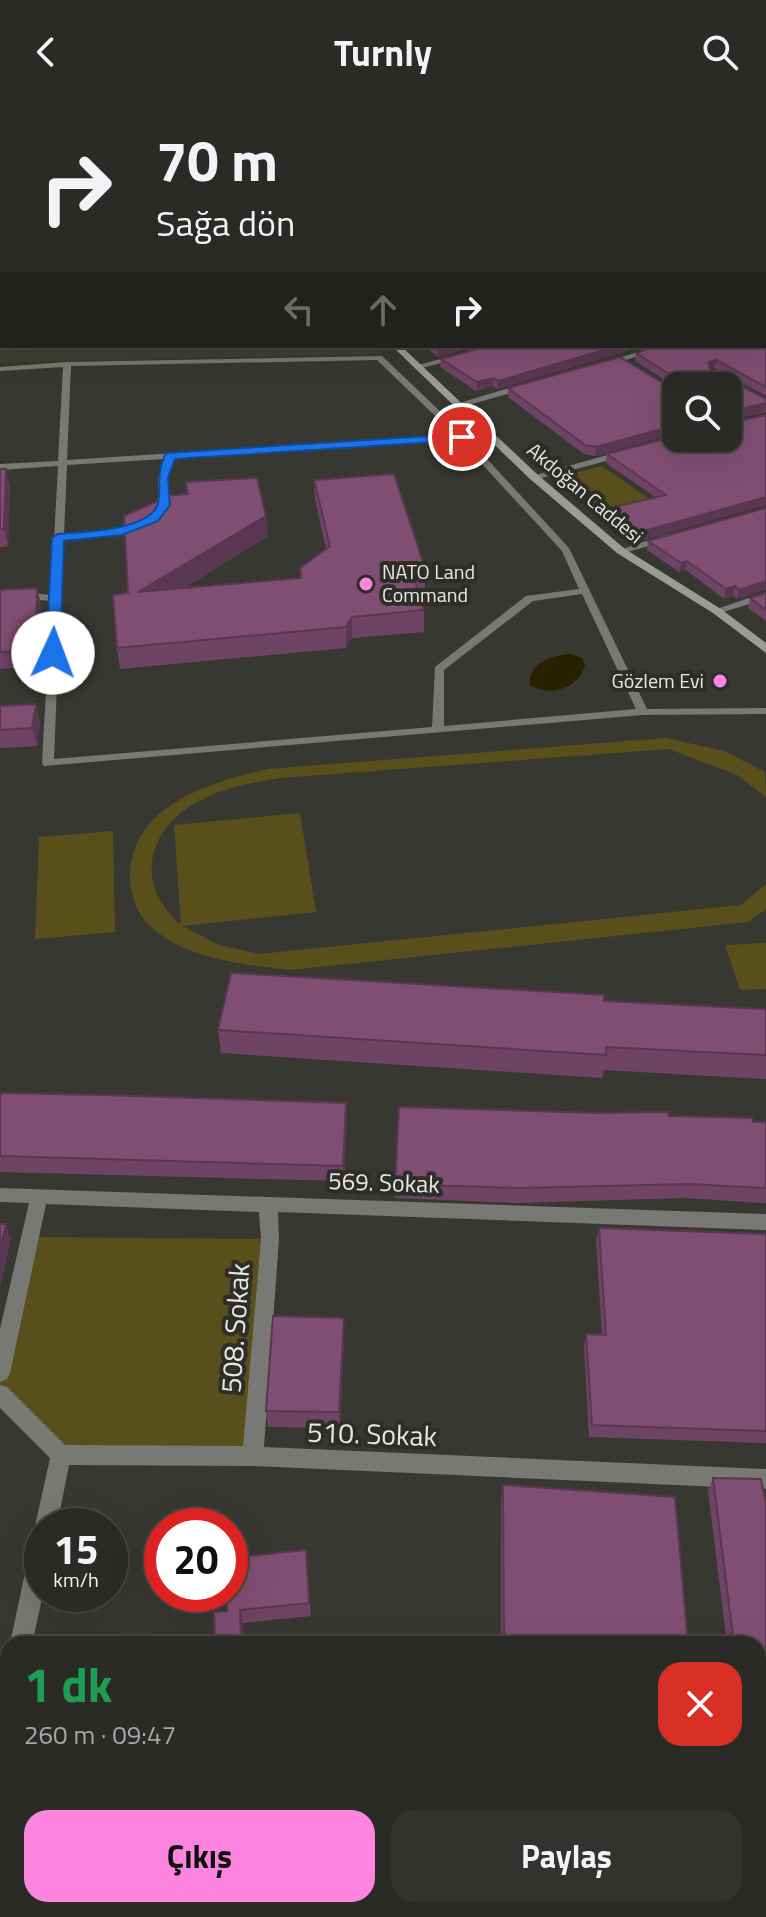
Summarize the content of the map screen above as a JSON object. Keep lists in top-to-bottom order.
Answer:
{
  "streets": {
    "main road": ["Akdoğan Caddesi"],
    "street": ["569. Sokak", "508. Sokak", "510. Sokak"]
  },
  "crossings": [
    ["569. Sokak", "508. Sokak"],
    ["508. Sokak", "510. Sokak"]
  ],
  "places": ["NATO Land Command", "Gözlem Evi"],
  "page": {
    "header": "Turnly",
    "turn": ["70 m", "Sağa dön"],
    "speed": "15 km/h",
    "limit": "20",
    "heading": ["1 dk", "260 m · 09:47"],
    "buttons": ["Çıkış", "Paylaş"]
  }
}
